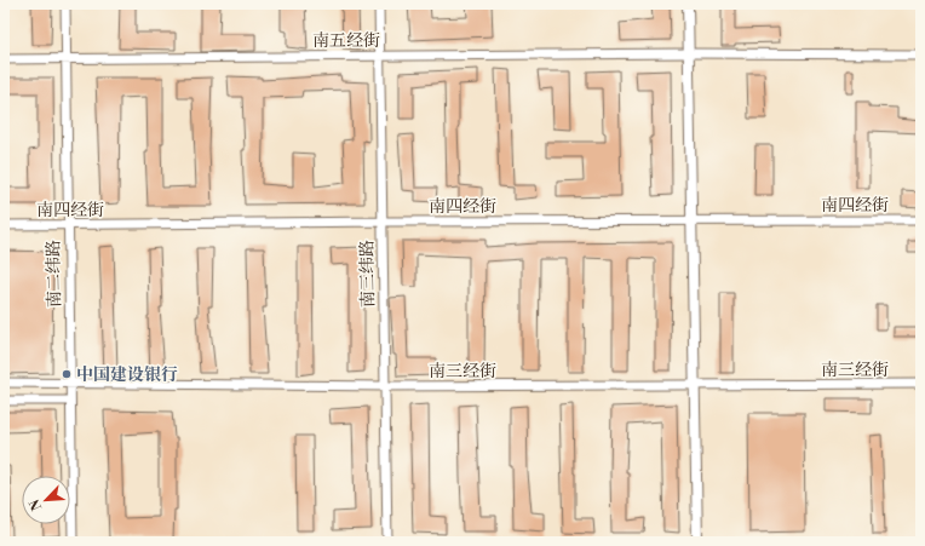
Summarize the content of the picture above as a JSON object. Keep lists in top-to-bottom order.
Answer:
{
  "streets": {
    "street": [
      "南五经街",
      "南四经街",
      "南二纬路",
      "南三纬路",
      "南三经街"
    ]
  },
  "crossings": [
    ["南五经街", "南二纬路"],
    ["南五经街", "南三纬路"],
    ["南四经街", "南二纬路"],
    ["南四经街", "南三纬路"],
    ["南二纬路", "南三经街"],
    ["南三纬路", "南三经街"]
  ],
  "places": ["中国建设银行"],
  "north": "bottom left"
}
